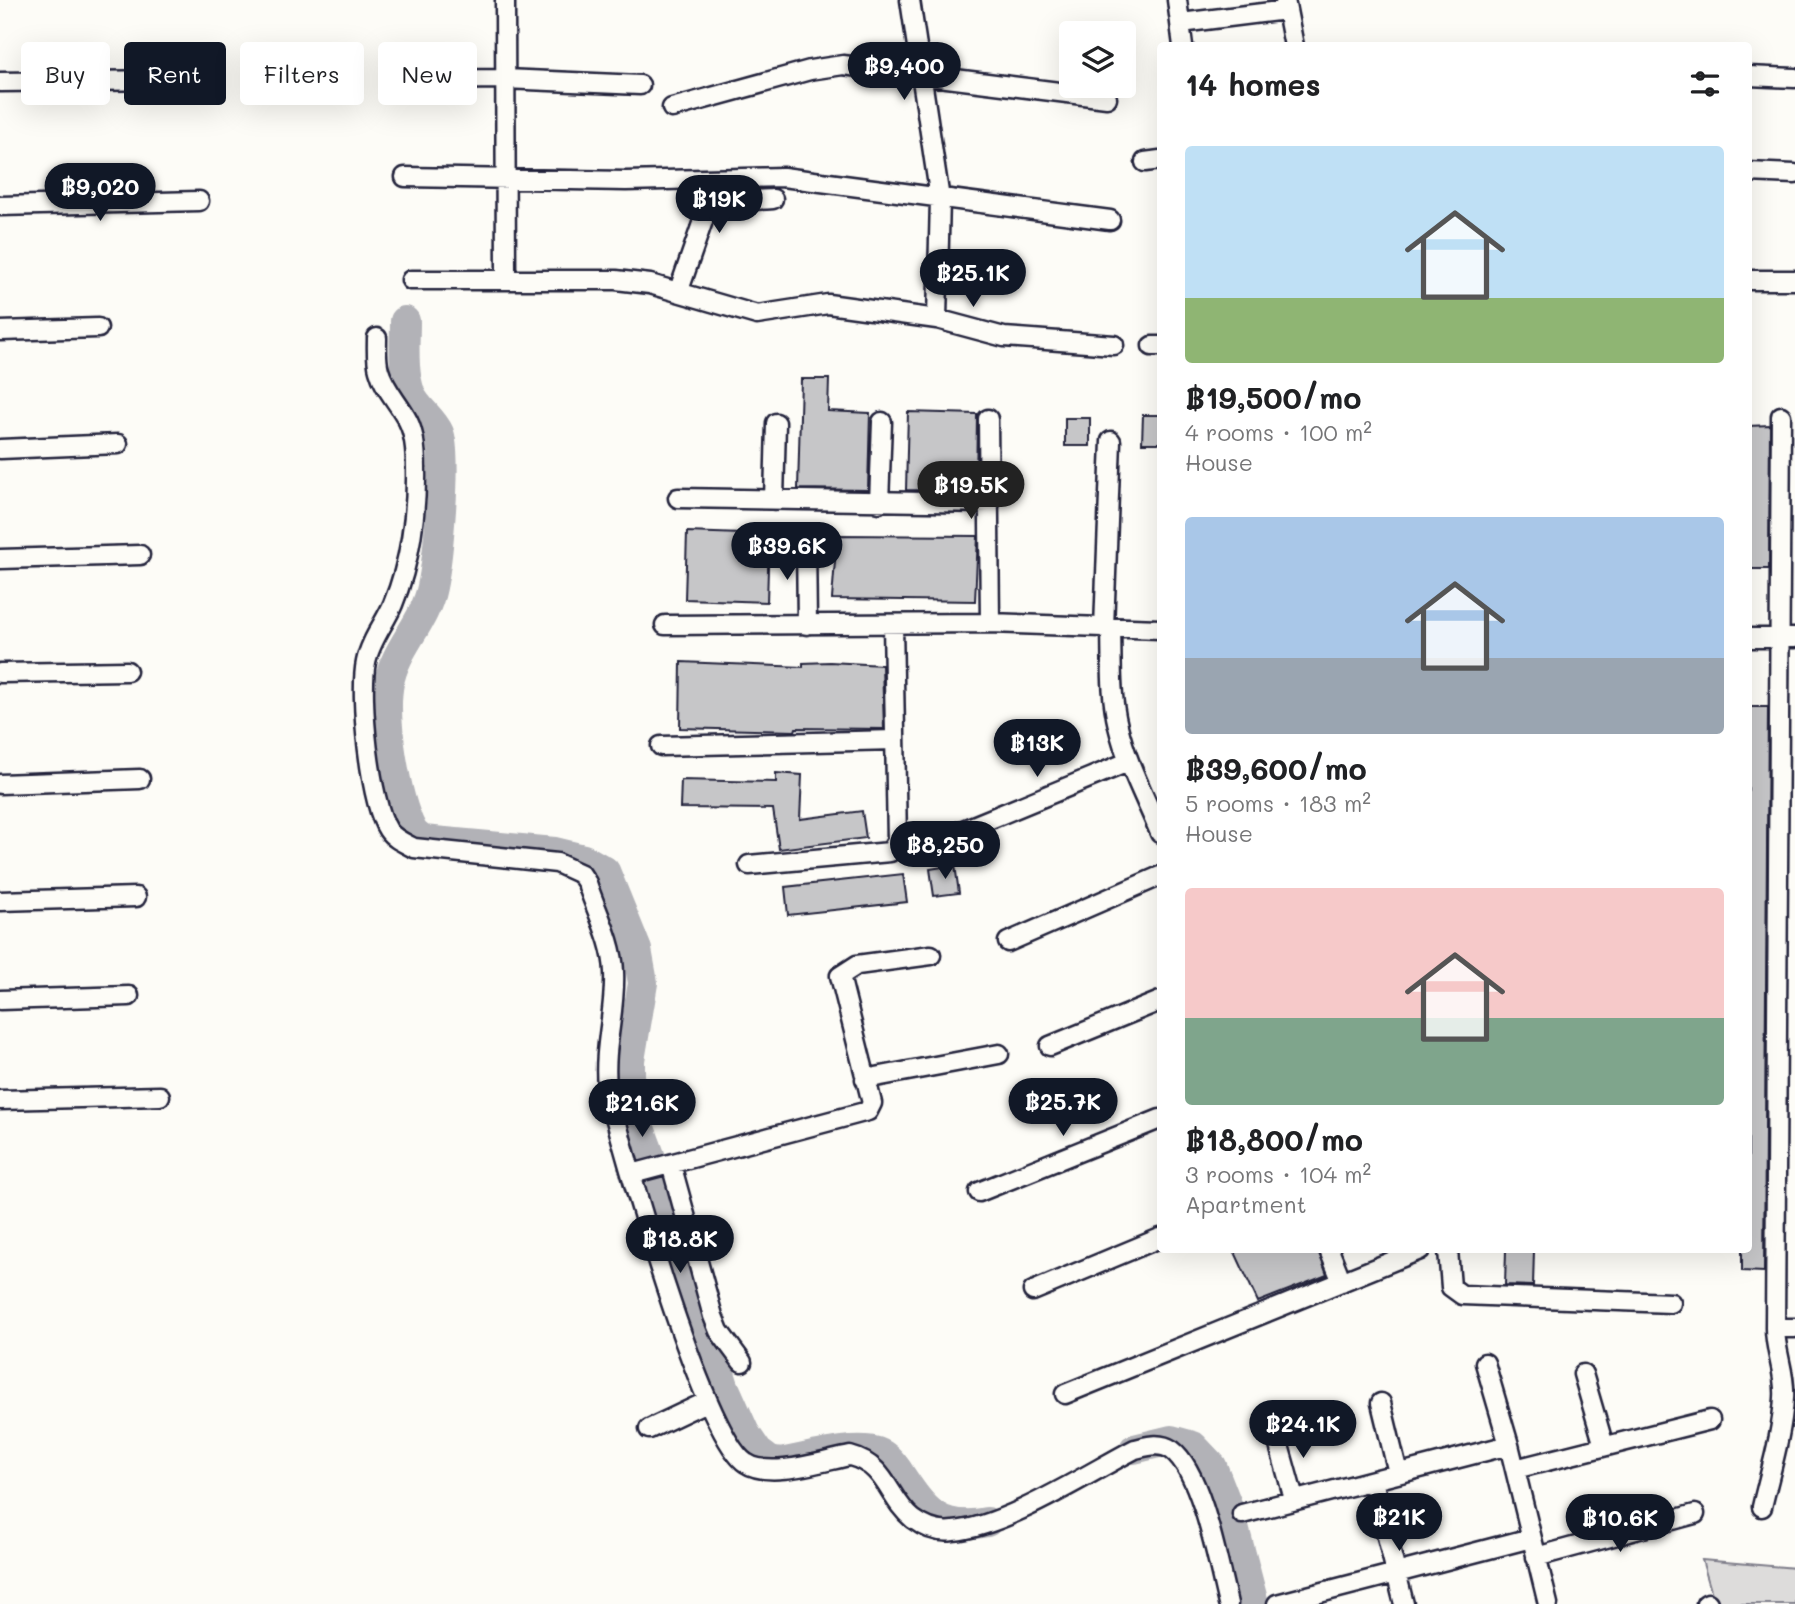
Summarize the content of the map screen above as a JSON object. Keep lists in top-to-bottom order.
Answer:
{
  "page": {
    "price": [
      "฿9,400",
      "฿9,020",
      "฿19K",
      "฿25.1K",
      "฿19.5K",
      "฿39.6K",
      "฿13K",
      "฿8,250",
      "฿25.7K",
      "฿21.6K",
      "฿18.8K",
      "฿24.1K",
      "฿21K",
      "฿10.6K"
    ],
    "chip": [
      "Buy",
      "Rent",
      "Filters",
      "New"
    ],
    "heading": "14 homes",
    "list": [
      {
        "name": "฿19,500/mo",
        "note": "4 rooms · 100 m² · House"
      },
      {
        "name": "฿39,600/mo",
        "note": "5 rooms · 183 m² · House"
      },
      {
        "name": "฿18,800/mo",
        "note": "3 rooms · 104 m² · Apartment"
      }
    ]
  }
}
